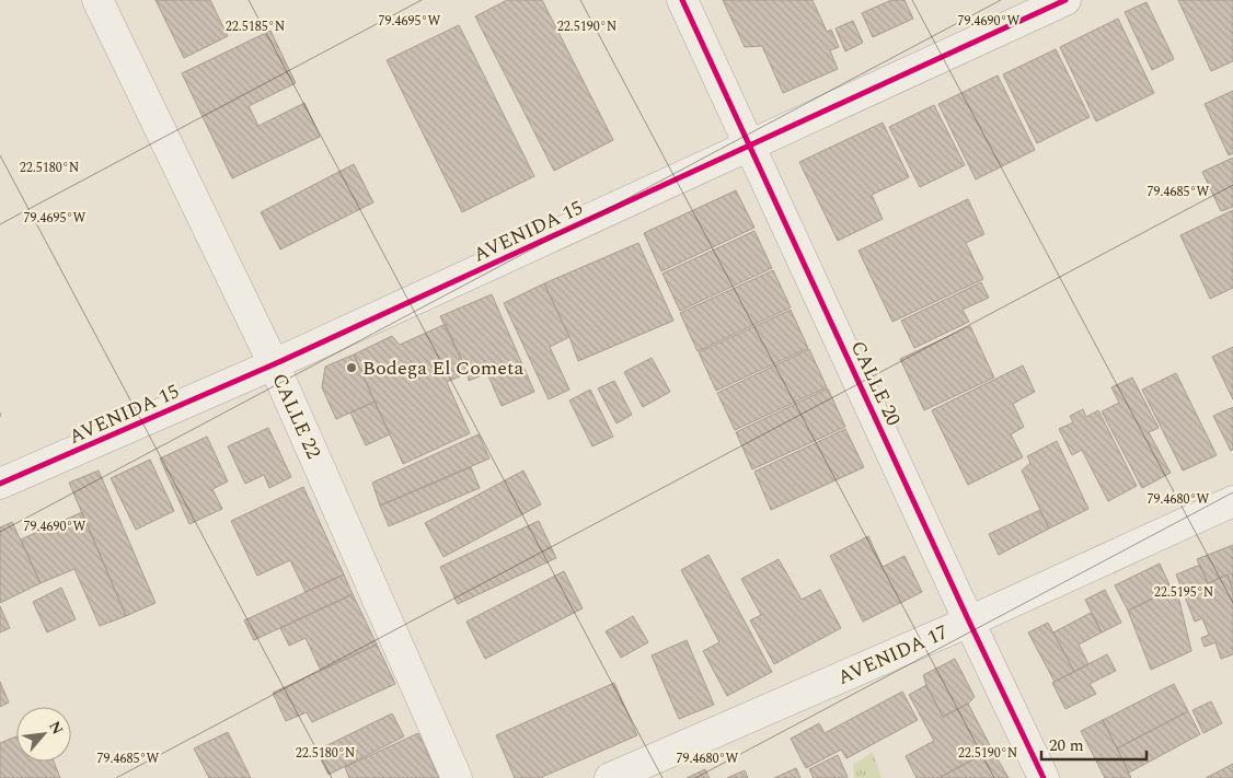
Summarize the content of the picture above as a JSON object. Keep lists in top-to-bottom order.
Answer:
{
  "streets": {
    "street": [
      "AVENIDA 15",
      "CALLE 20",
      "CALLE 22",
      "AVENIDA 17"
    ]
  },
  "crossings": [
    ["AVENIDA 15", "CALLE 20"],
    ["AVENIDA 15", "CALLE 22"],
    ["CALLE 20", "AVENIDA 17"]
  ],
  "places": ["Bodega El Cometa"],
  "scale_bar": "20 m",
  "north": "top right",
  "coordinates": [
    "79.4695°W",
    "79.4690°W",
    "22.5185°N",
    "22.5190°N",
    "22.5180°N",
    "79.4685°W",
    "79.4680°W",
    "22.5195°N"
  ]
}
